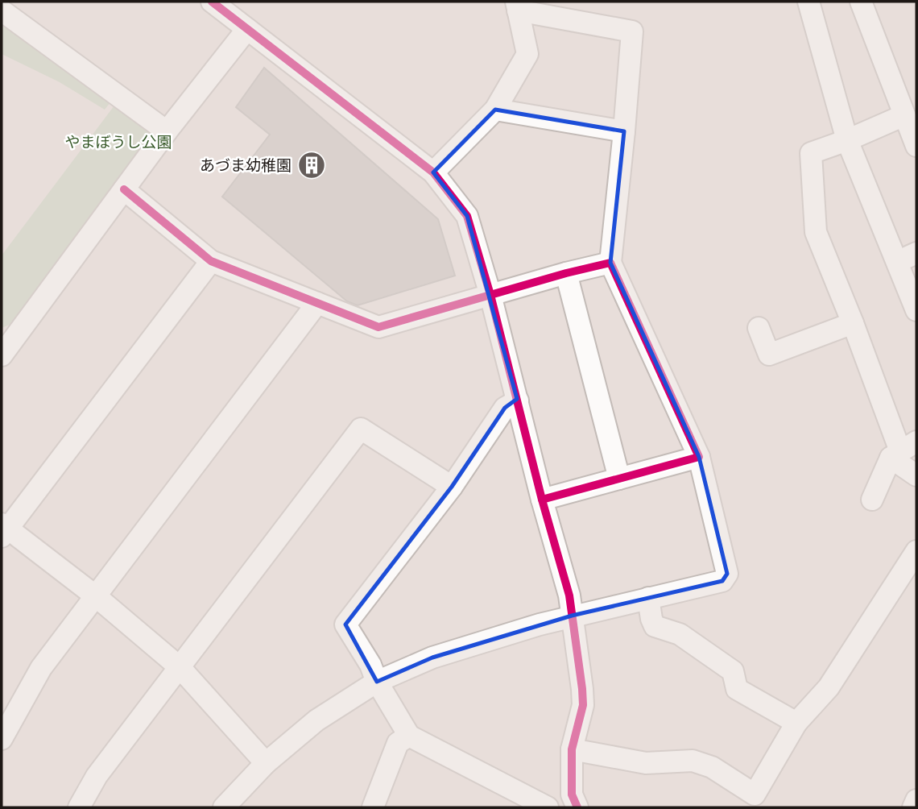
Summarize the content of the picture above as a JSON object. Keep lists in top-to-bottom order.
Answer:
{
  "parks": ["やまぼうし公園"],
  "places": {
    "building": ["あづま幼稚園"]
  }
}
